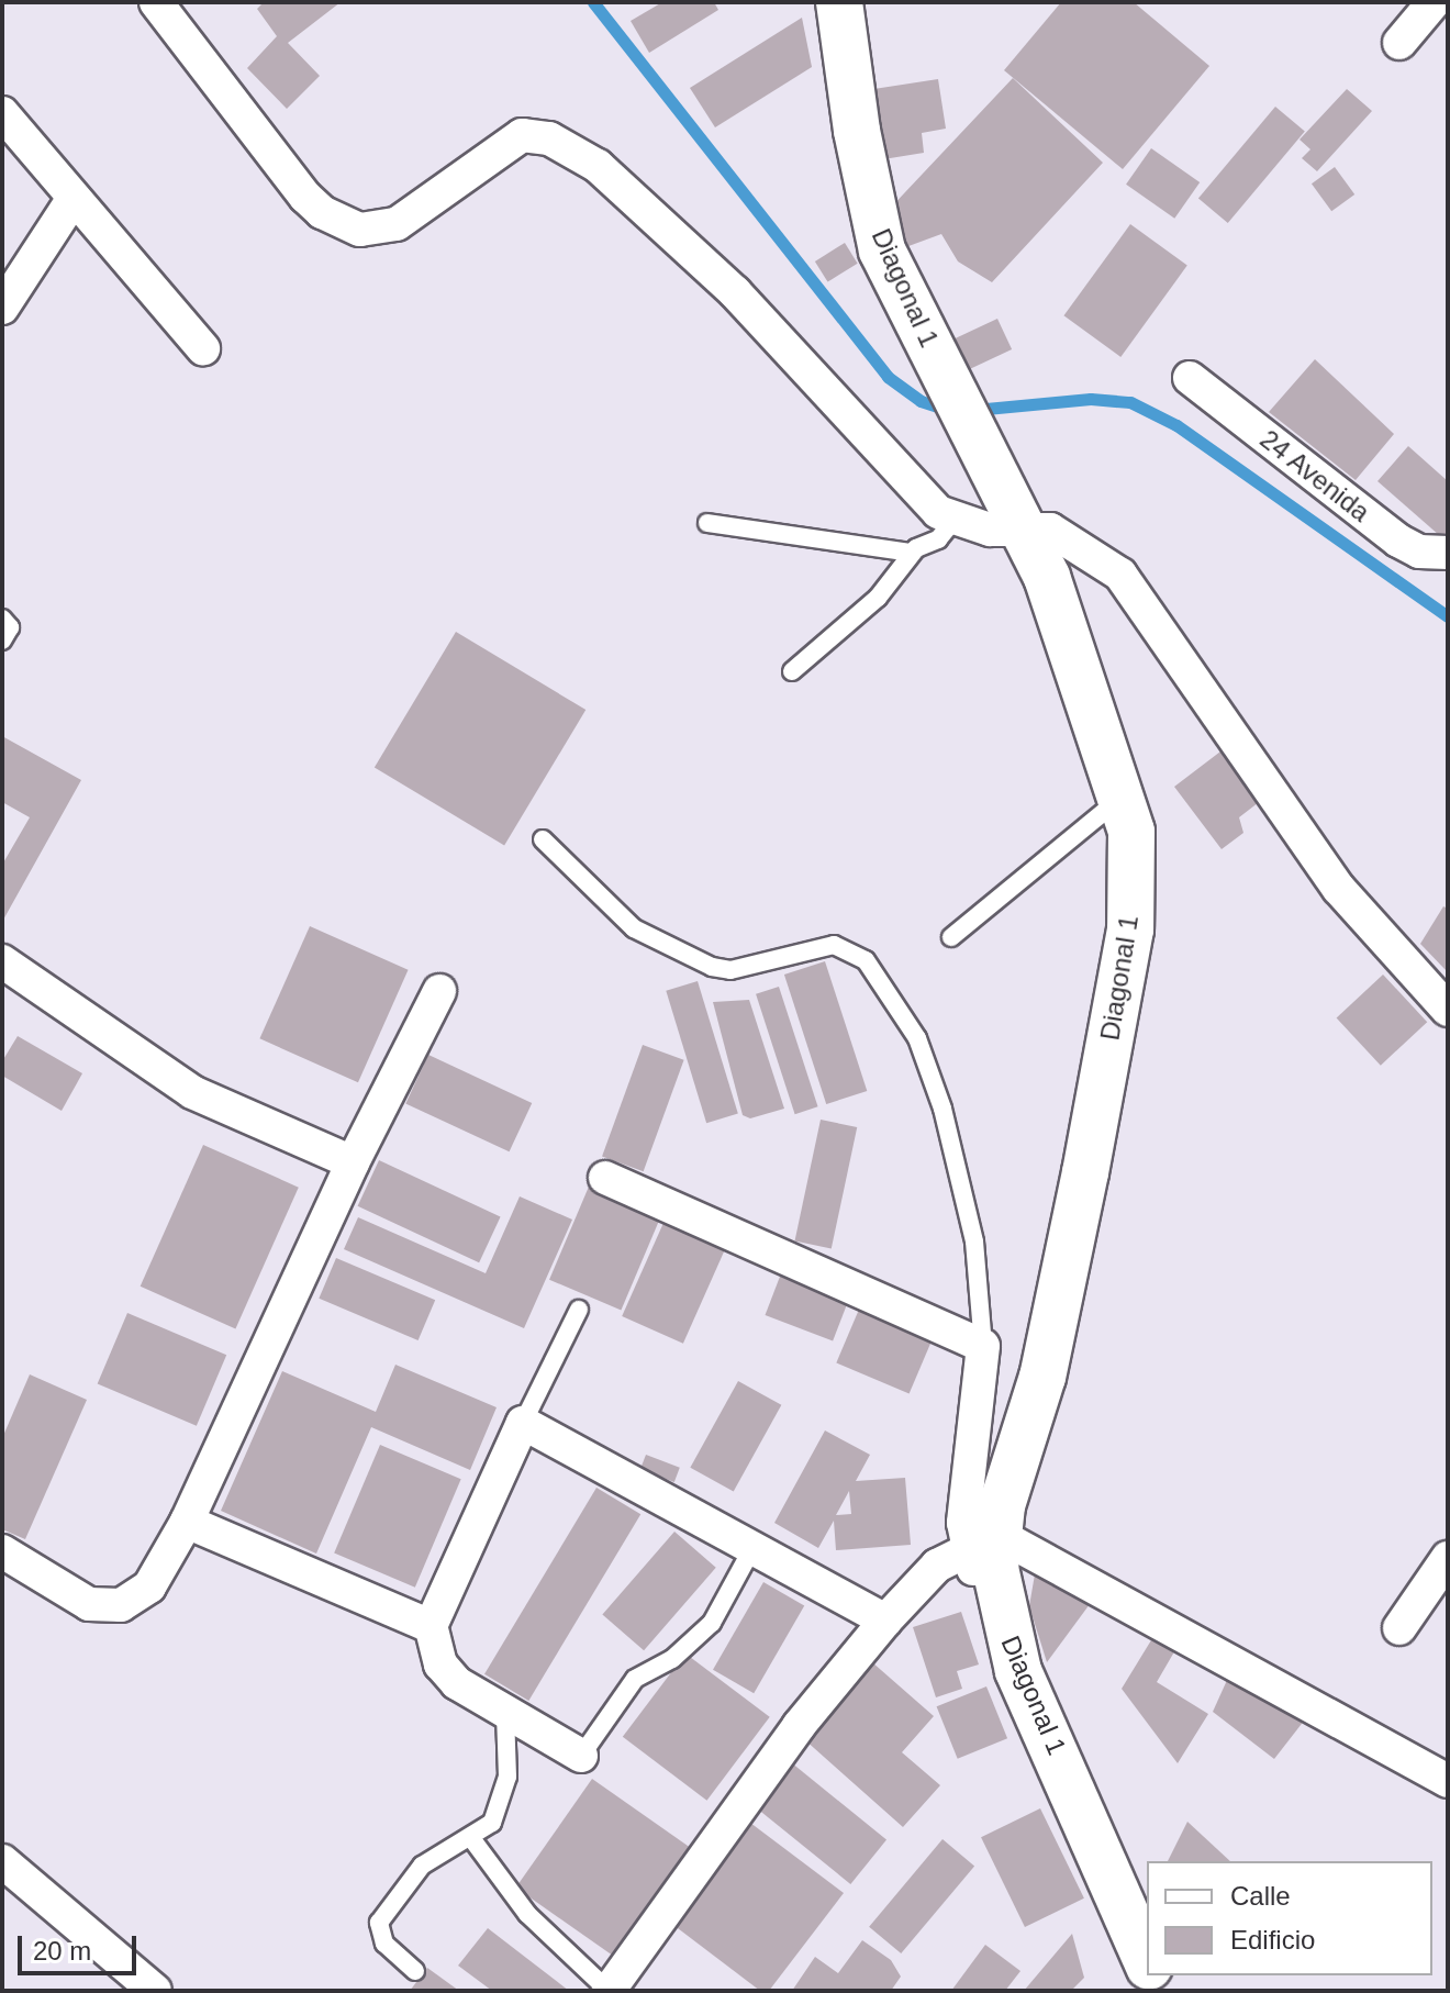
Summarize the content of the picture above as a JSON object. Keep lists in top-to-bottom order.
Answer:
{
  "streets": {
    "street": ["Diagonal 1", "24 Avenida"]
  },
  "legend": ["Calle", "Edificio"],
  "scale_bar": "20 m"
}
